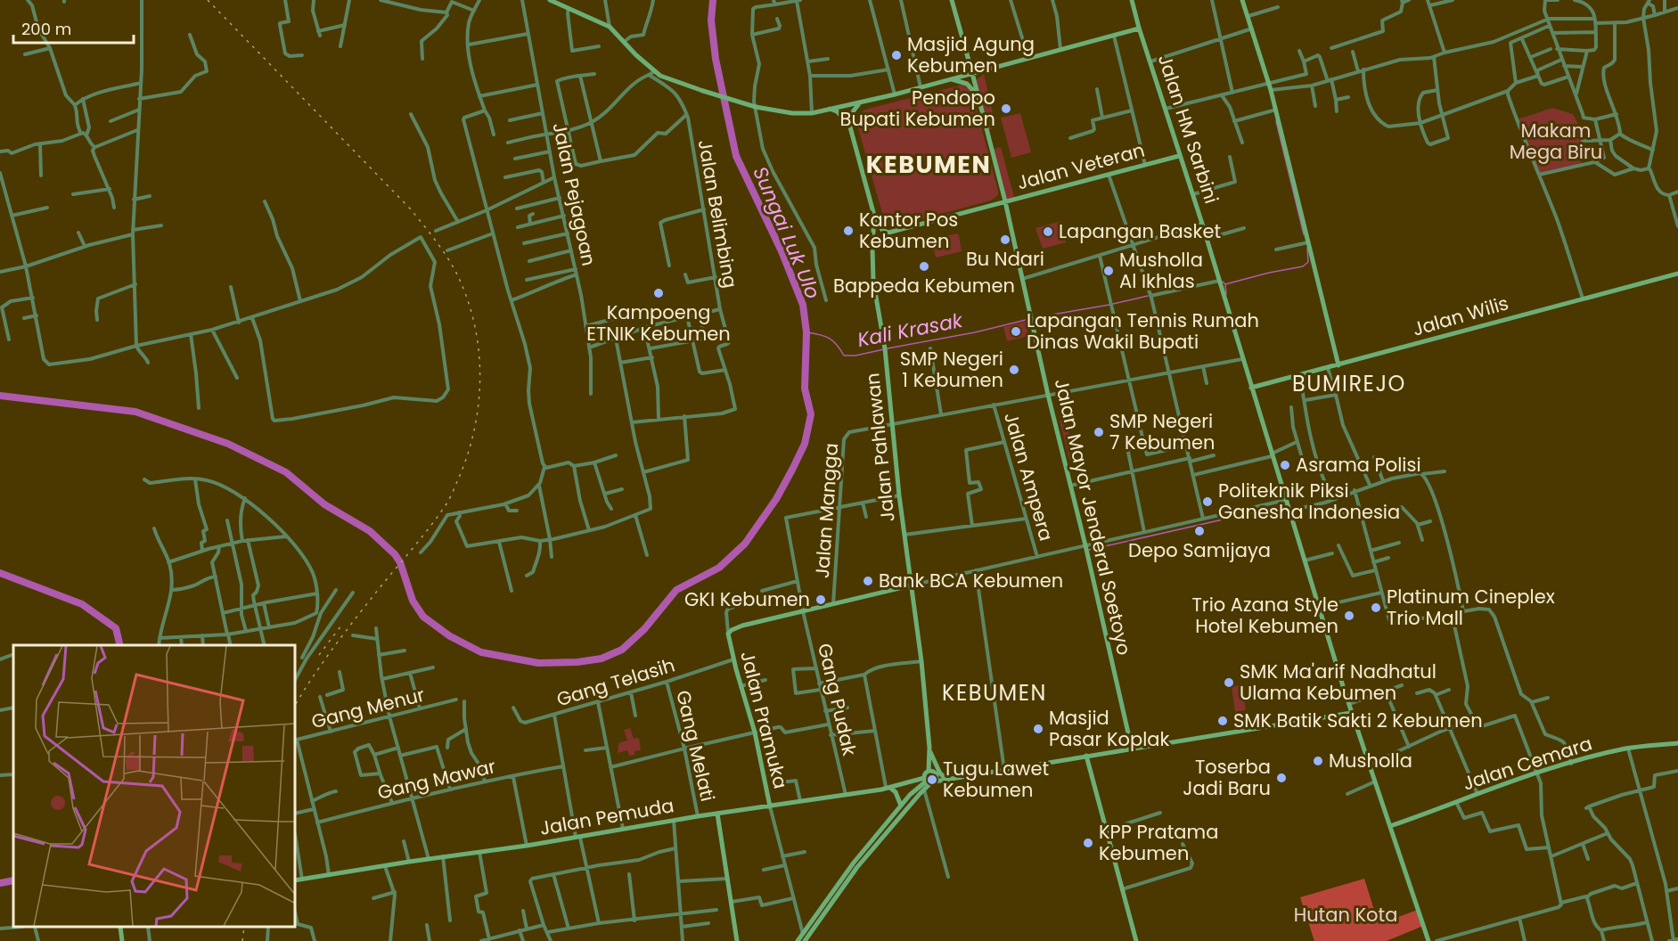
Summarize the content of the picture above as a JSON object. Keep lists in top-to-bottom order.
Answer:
{
  "streets": {
    "main road": [
      "Jalan HM Sarbini",
      "Jalan Veteran",
      "Jalan Wilis",
      "Jalan Pahlawan",
      "Jalan Mayor Jenderal Soetoyo",
      "Jalan Pramuka",
      "Jalan Cemara",
      "Jalan Pemuda"
    ],
    "street": [
      "Jalan Pejagoan",
      "Jalan Belimbing",
      "Jalan Ampera",
      "Jalan Mangga",
      "Gang Telasih",
      "Gang Pudak",
      "Gang Menur",
      "Gang Melati",
      "Gang Mawar"
    ]
  },
  "crossings": [
    ["Jalan HM Sarbini", "Jalan Veteran"],
    ["Jalan HM Sarbini", "Jalan Wilis"],
    ["Jalan HM Sarbini", "Jalan Cemara"],
    ["Jalan HM Sarbini", "Jalan Pemuda"],
    ["Jalan Veteran", "Jalan Pahlawan"],
    ["Jalan Veteran", "Jalan Mayor Jenderal Soetoyo"],
    ["Jalan Pejagoan", "Jalan Belimbing"],
    ["Jalan Pahlawan", "Jalan Mangga"],
    ["Jalan Pahlawan", "Jalan Mayor Jenderal Soetoyo"],
    ["Jalan Mangga", "Gang Pudak"],
    ["Jalan Mayor Jenderal Soetoyo", "Jalan Pemuda"],
    ["Gang Telasih", "Jalan Pramuka"],
    ["Gang Telasih", "Gang Melati"],
    ["Gang Pudak", "Jalan Pemuda"],
    ["Gang Menur", "Gang Mawar"],
    ["Gang Menur", "Jalan Pemuda"],
    ["Jalan Pramuka", "Jalan Pemuda"],
    ["Gang Melati", "Jalan Pemuda"]
  ],
  "districts": ["KEBUMEN", "BUMIREJO", "KEBUMEN"],
  "water": ["Sungai Luk Ulo", "Kali Krasak"],
  "parks": ["Makam Mega Biru", "Hutan Kota"],
  "places": [
    "Masjid Agung Kebumen",
    "Pendopo Bupati Kebumen",
    "Kantor Pos Kebumen",
    "Lapangan Basket",
    "Bu Ndari",
    "Bappeda Kebumen",
    "Musholla Al Ikhlas",
    "Kampoeng ETNIK Kebumen",
    "Lapangan Tennis Rumah Dinas Wakil Bupati",
    "SMP Negeri 1 Kebumen",
    "SMP Negeri 7 Kebumen",
    "Asrama Polisi",
    "Politeknik Piksi Ganesha Indonesia",
    "Depo Samijaya",
    "Bank BCA Kebumen",
    "GKI Kebumen",
    "Platinum Cineplex Trio Mall",
    "Trio Azana Style Hotel Kebumen",
    "SMK Ma'arif Nadhatul Ulama Kebumen",
    "SMK Batik Sakti 2 Kebumen",
    "Masjid Pasar Koplak",
    "Musholla",
    "Toserba Jadi Baru",
    "Tugu Lawet Kebumen",
    "KPP Pratama Kebumen"
  ],
  "scale_bar": "200 m"
}
